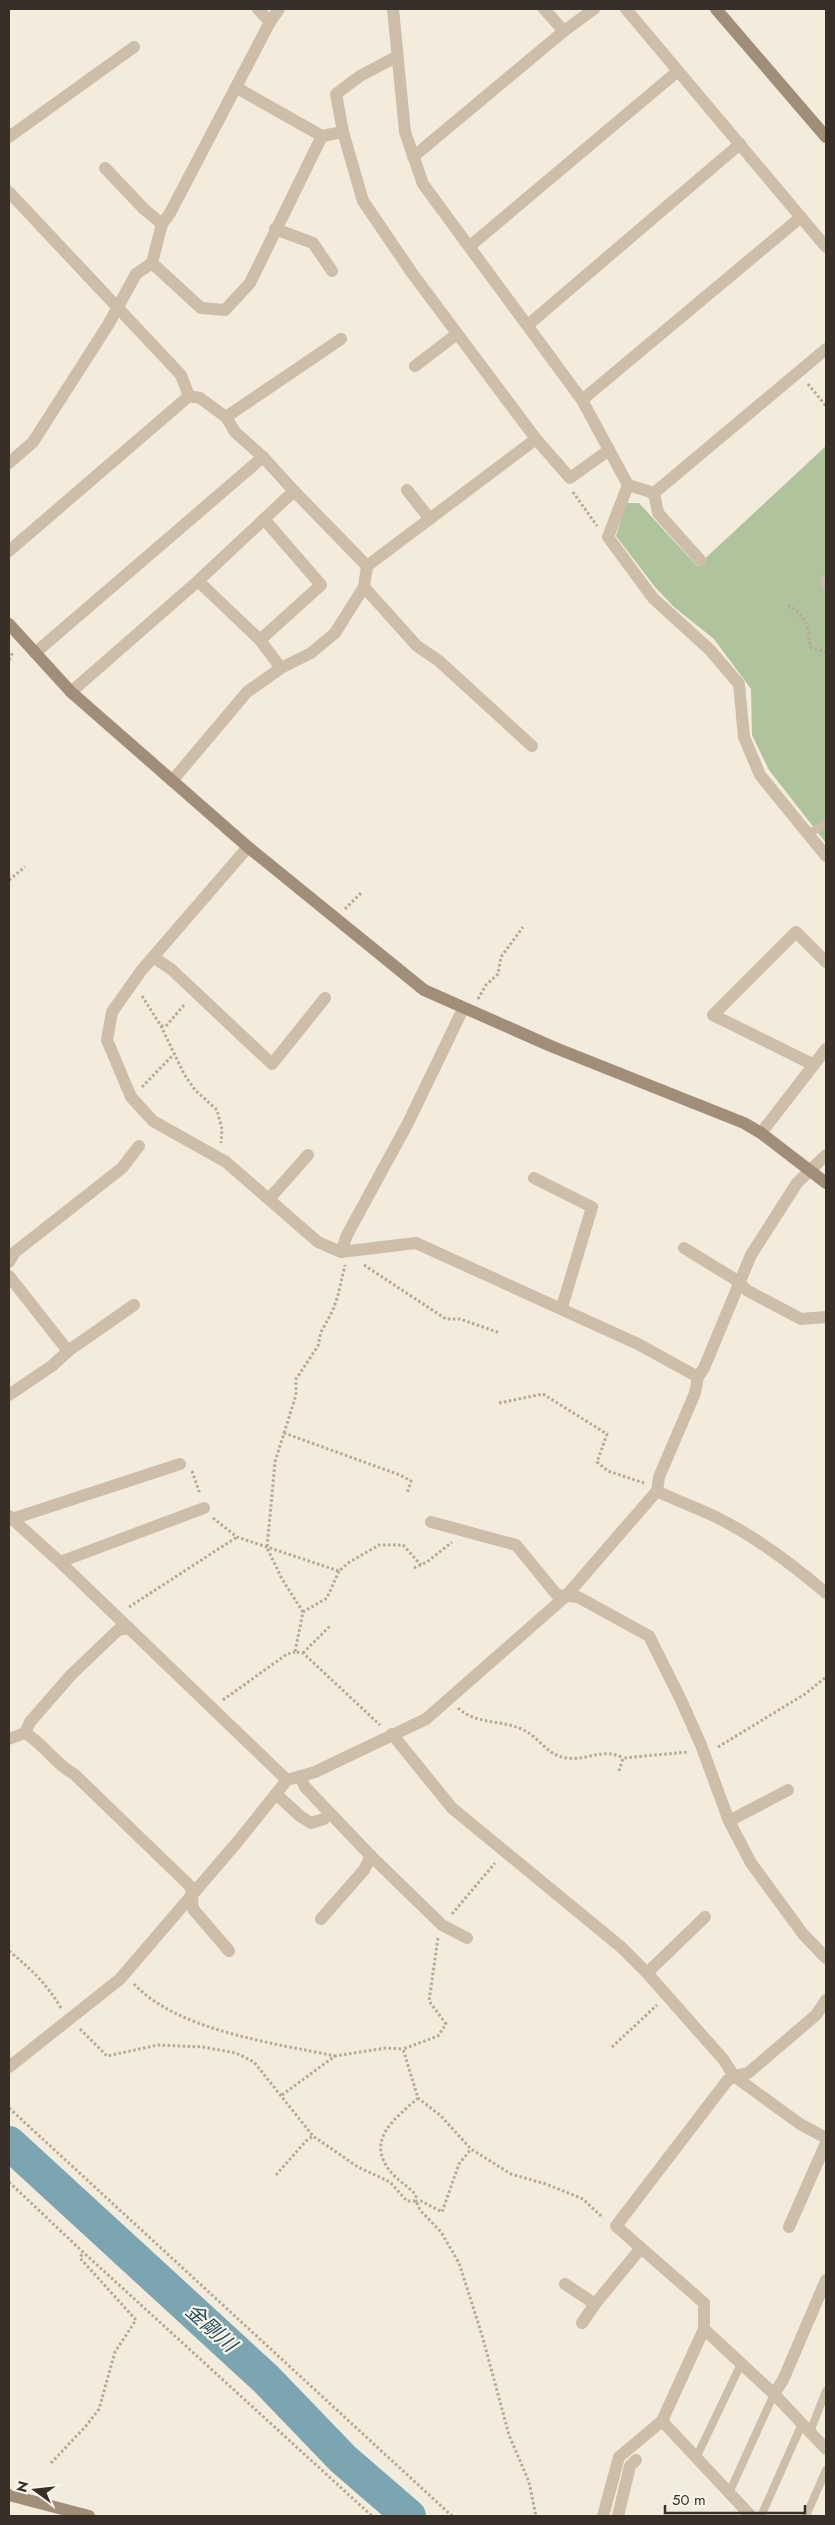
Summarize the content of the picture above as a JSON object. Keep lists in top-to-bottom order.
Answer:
{
  "water": ["金剛川"],
  "scale_bar": "50 m",
  "north": "left"
}
